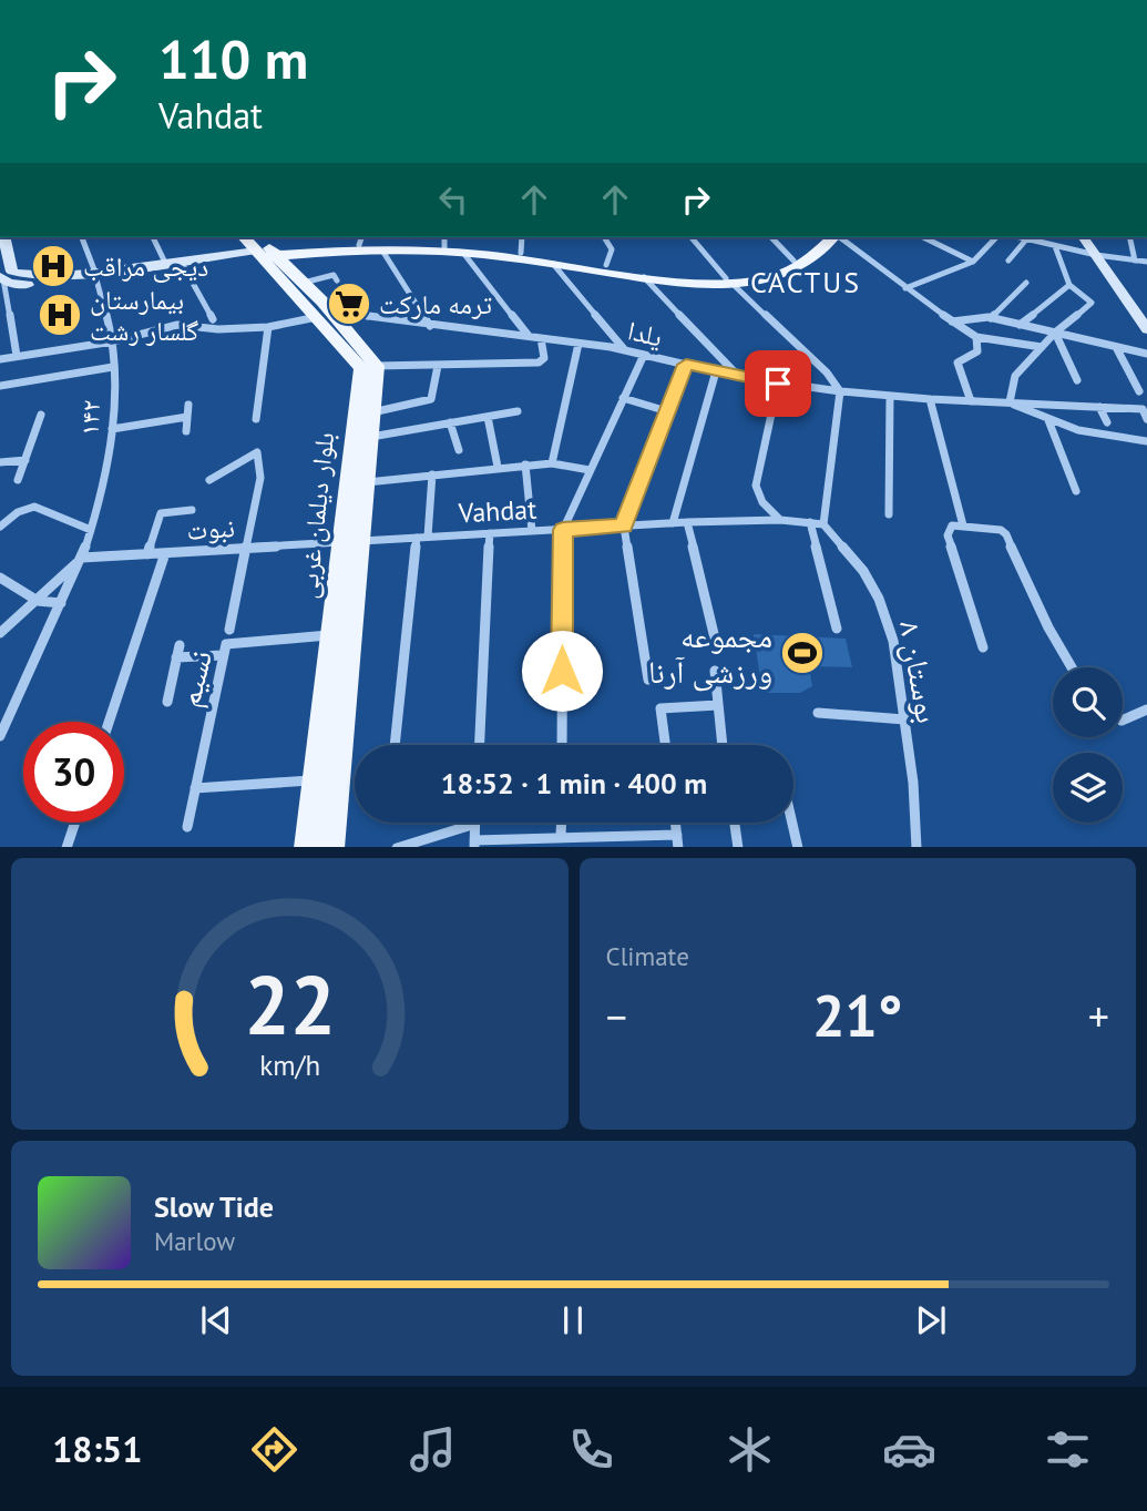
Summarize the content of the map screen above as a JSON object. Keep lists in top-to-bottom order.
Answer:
{
  "streets": {
    "main road": ["بلوار دیلمان غربی"],
    "street": [
      "یلدا",
      "۱۴۲",
      "Vahdat",
      "نبوت",
      "بوستان ۸",
      "نسیم"
    ]
  },
  "crossings": [
    ["یلدا", "بلوار دیلمان غربی"],
    ["۱۴۲", "نبوت"],
    ["Vahdat", "بلوار دیلمان غربی"],
    ["Vahdat", "نبوت"],
    ["Vahdat", "بوستان ۸"],
    ["بلوار دیلمان غربی", "نبوت"],
    ["بلوار دیلمان غربی", "نسیم"]
  ],
  "districts": ["CACTUS"],
  "places": {
    "hospital": ["دیجی مراقب", "بیمارستان گلسار رشت"],
    "supermarket": ["ترمه مارکت"],
    "sports": ["مجموعه ورزشی آرنا"]
  },
  "page": {
    "turn": ["110 m", "Vahdat"],
    "limit": "30",
    "trip": "18:52 · 1 min · 400 m",
    "tile": "Climate",
    "heat": ["−", "21°", "+"],
    "song": ["Slow Tide", "Marlow"],
    "tabs": "18:51",
    "gauge": ["22", "km/h"]
  }
}
